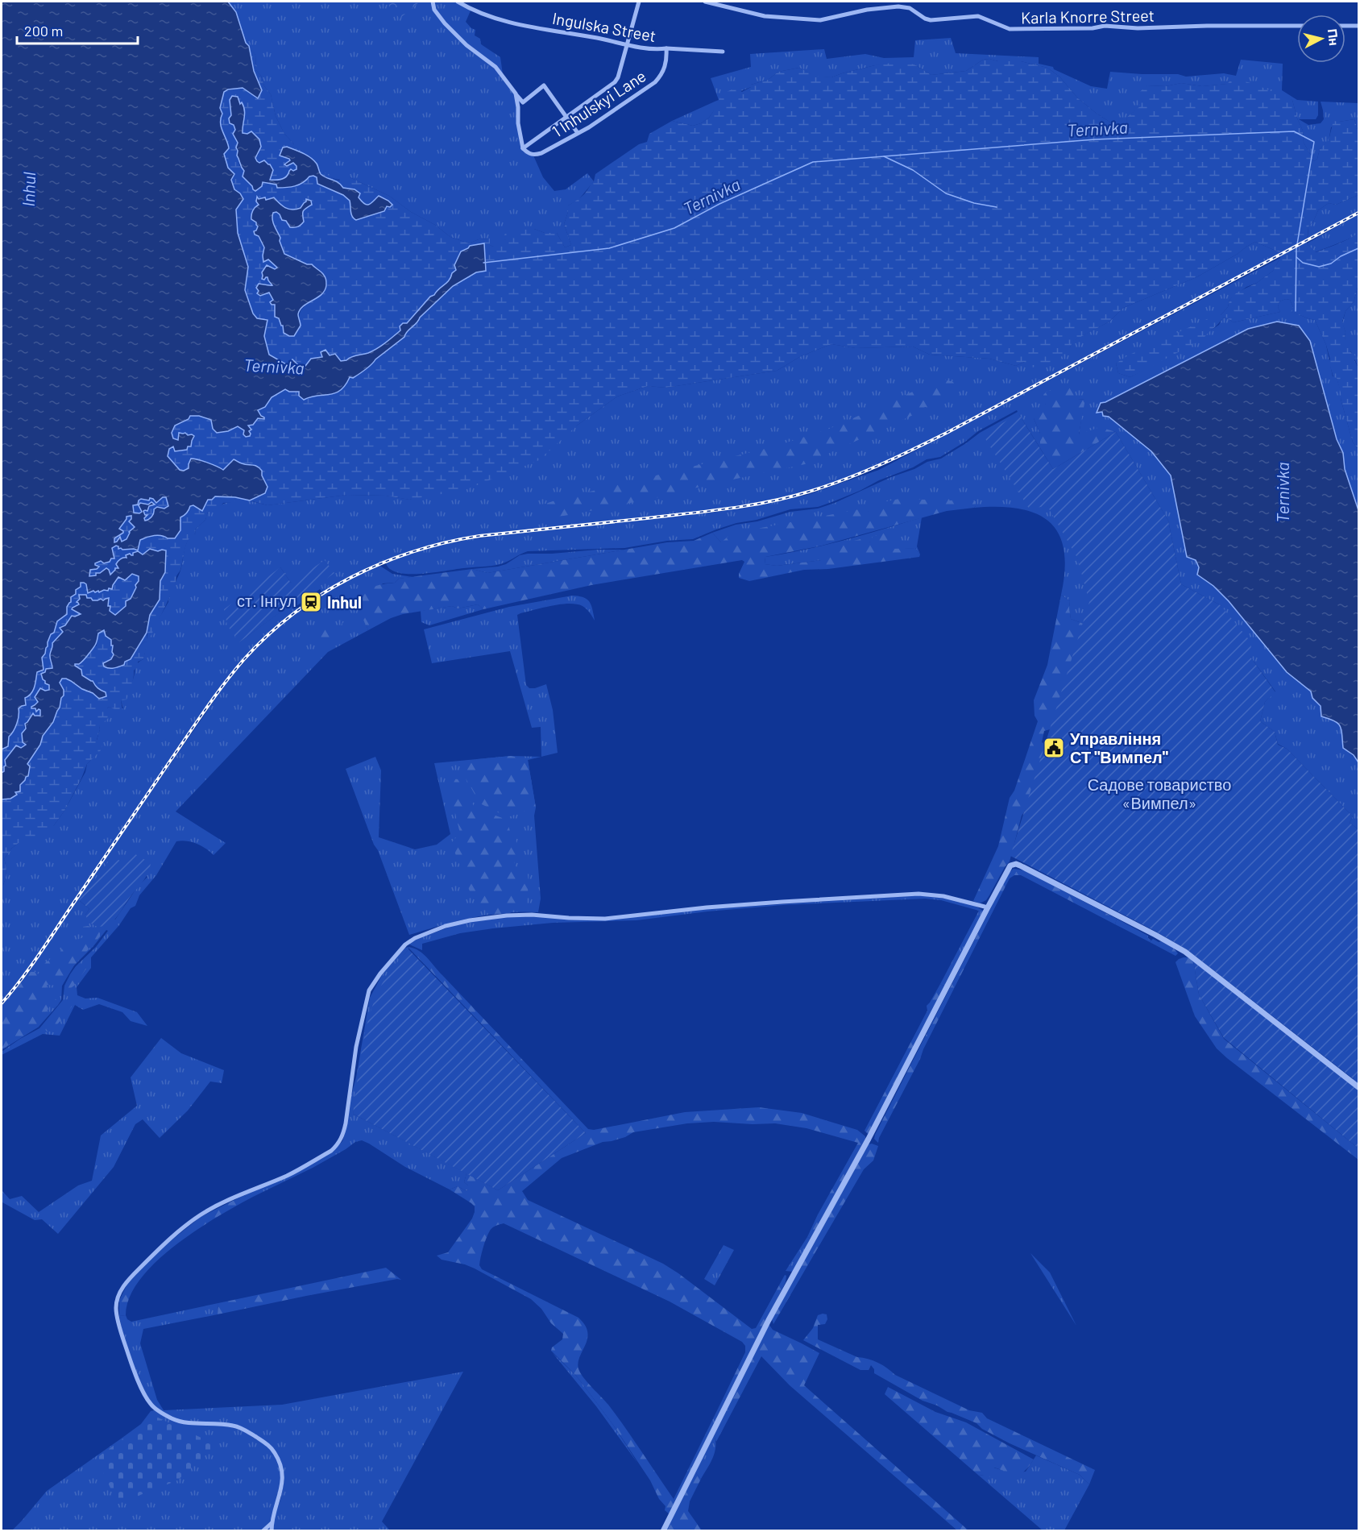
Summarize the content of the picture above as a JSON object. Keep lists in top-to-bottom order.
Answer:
{
  "streets": {
    "street": ["Karla Knorre Street", "Ingulska Street", "1 Inhulskyi Lane"]
  },
  "crossings": [
    ["Ingulska Street", "1 Inhulskyi Lane"]
  ],
  "water": ["Ternivka", "Inhul"],
  "parks": ["ст. Інгул", "Садове товариство «Вимпел»"],
  "places": {
    "station": ["Inhul"],
    "public building": ["Управління СТ \"Вимпел\""]
  },
  "scale_bar": "200 m",
  "north": "right"
}
